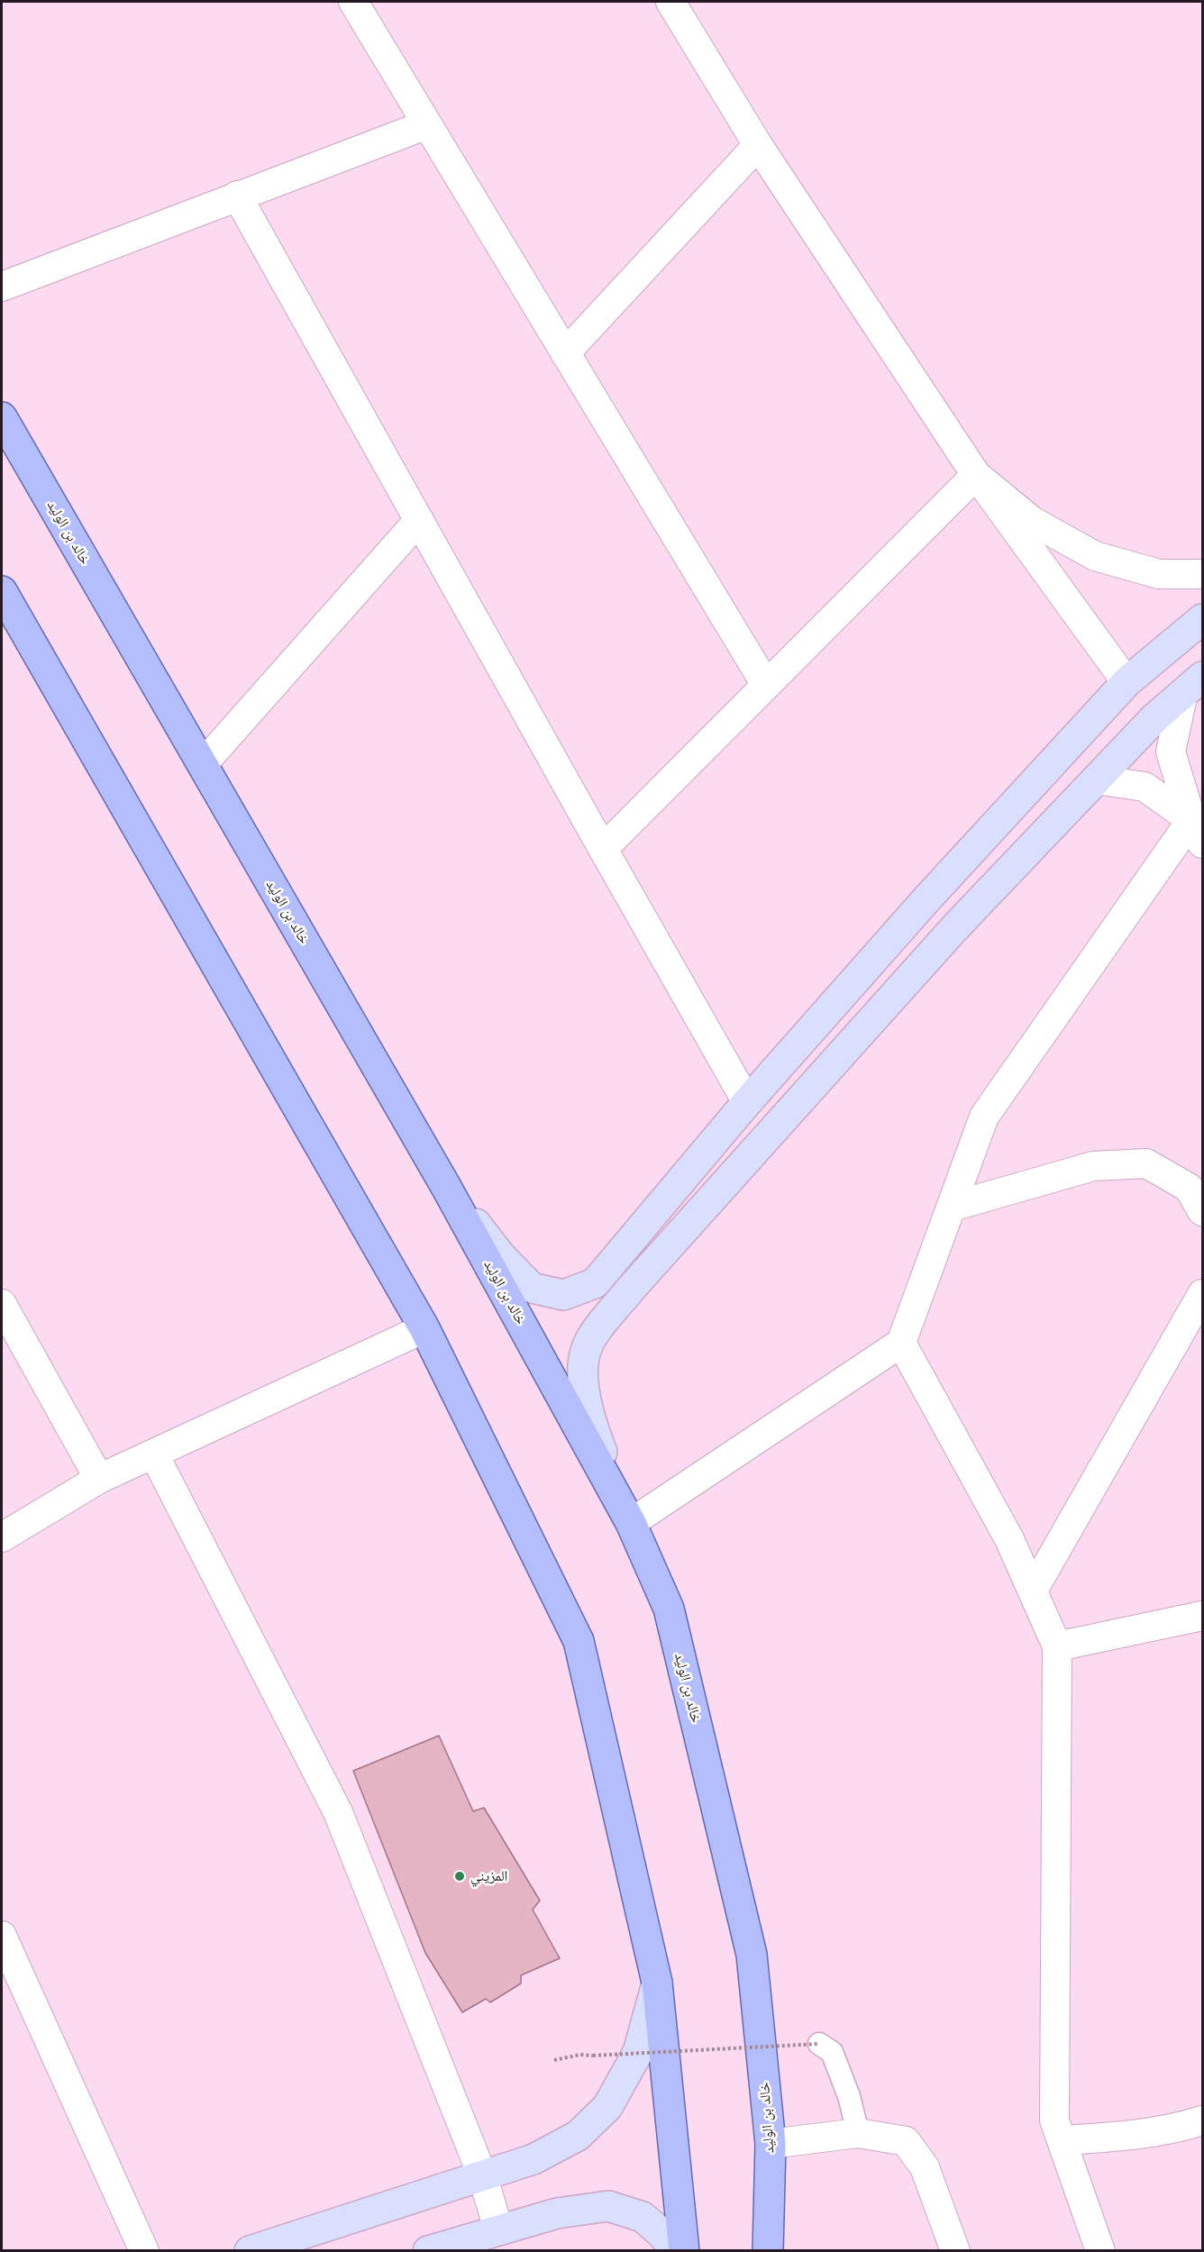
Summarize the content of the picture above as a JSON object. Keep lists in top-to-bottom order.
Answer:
{
  "streets": {
    "main road": ["خالد بن الوليد"]
  },
  "places": ["المزيني"]
}
